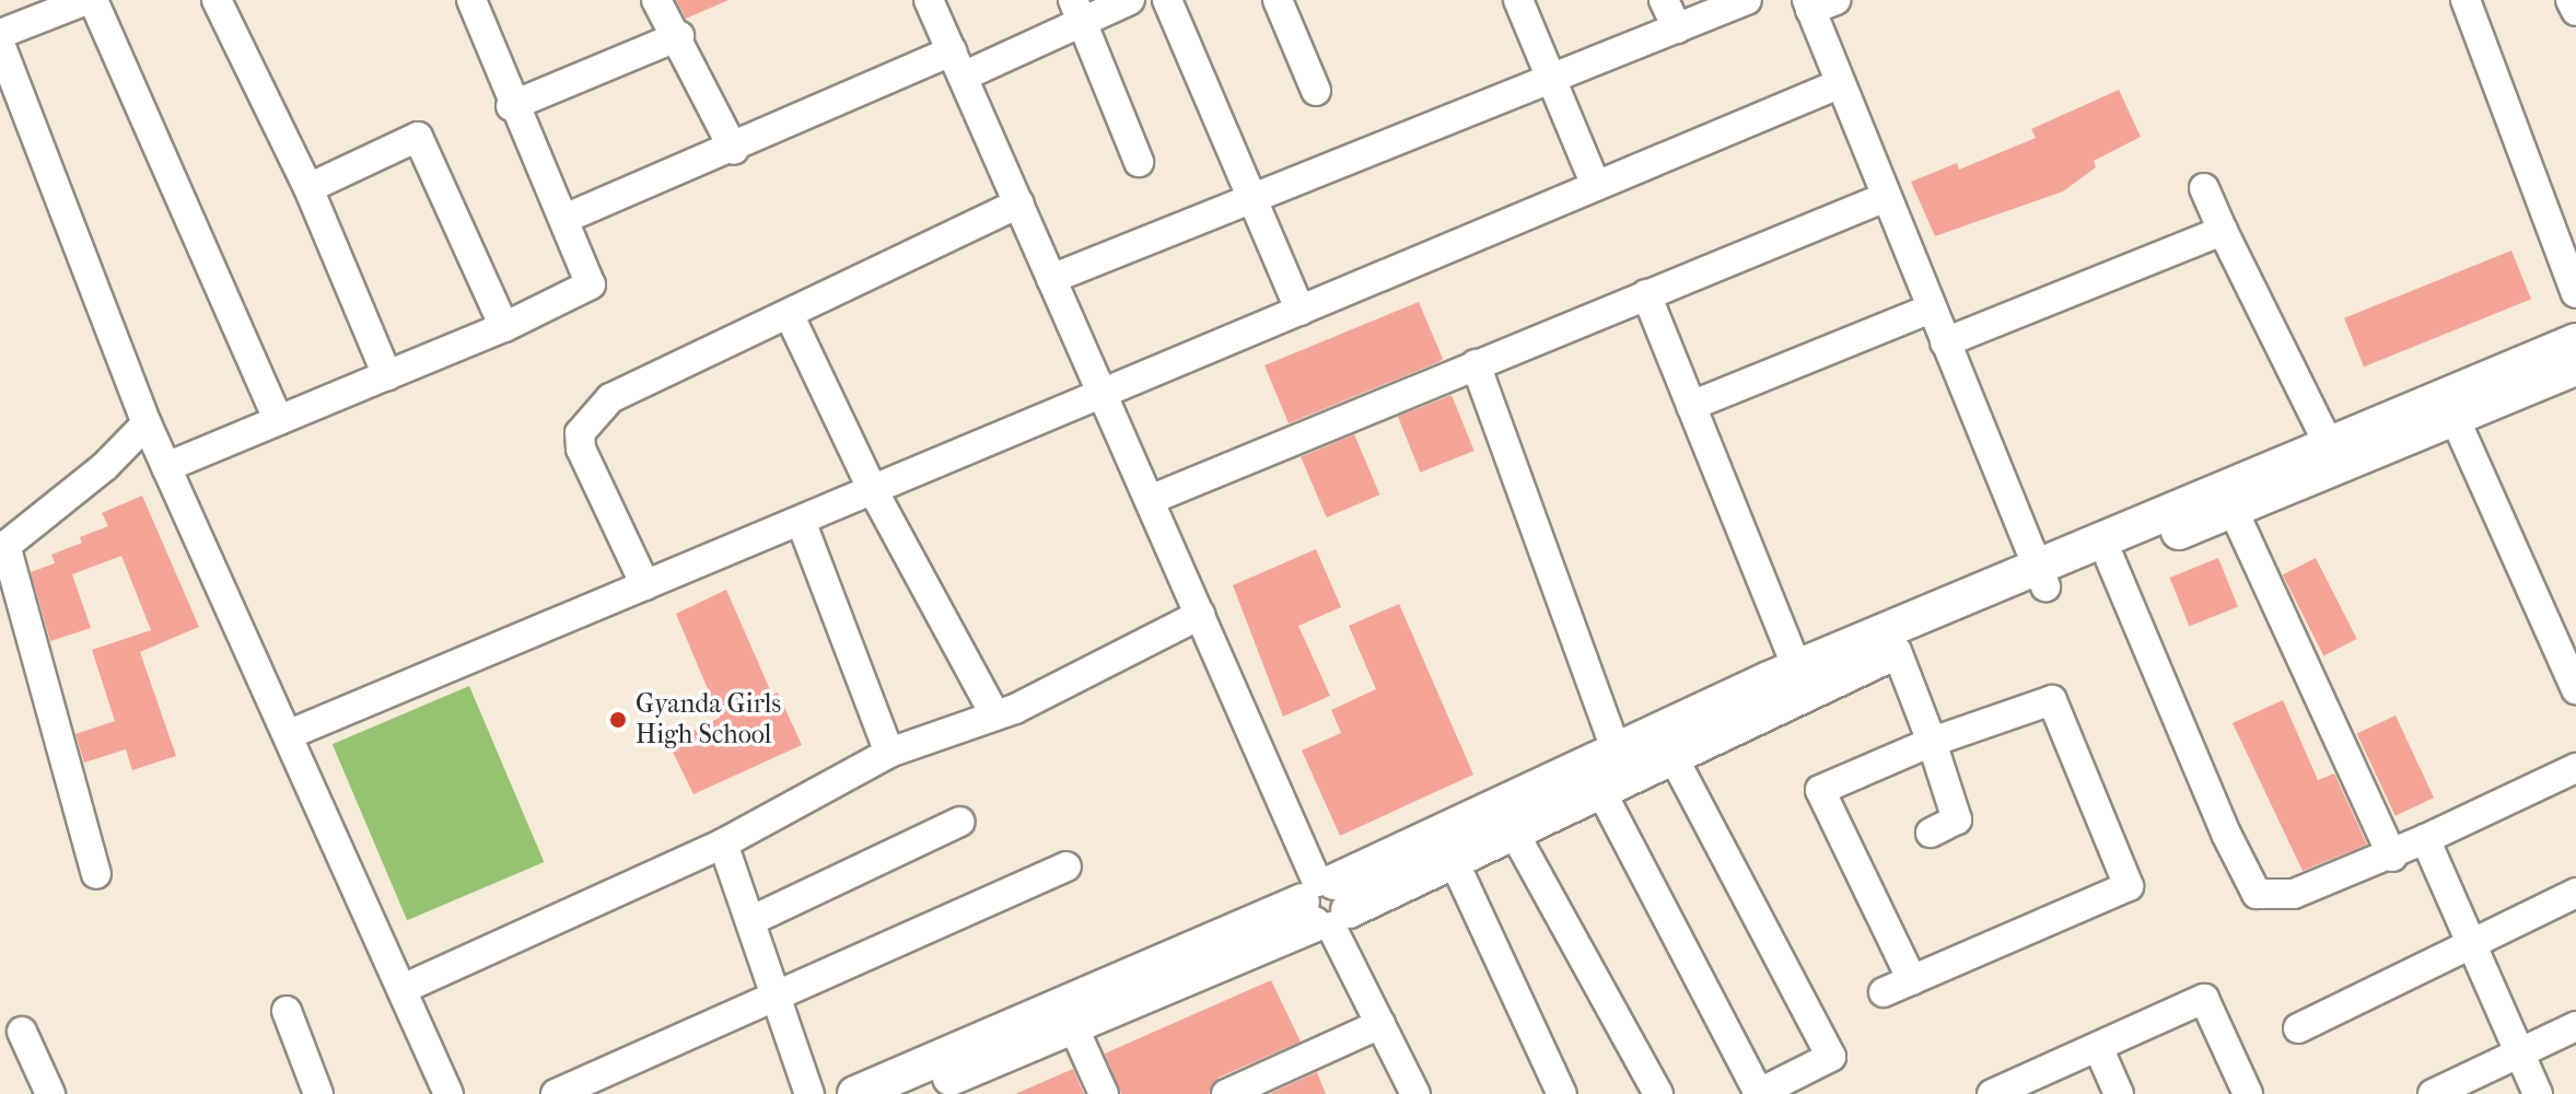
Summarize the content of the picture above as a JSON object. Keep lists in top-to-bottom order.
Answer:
{
  "places": ["Gyanda Girls High School"]
}
